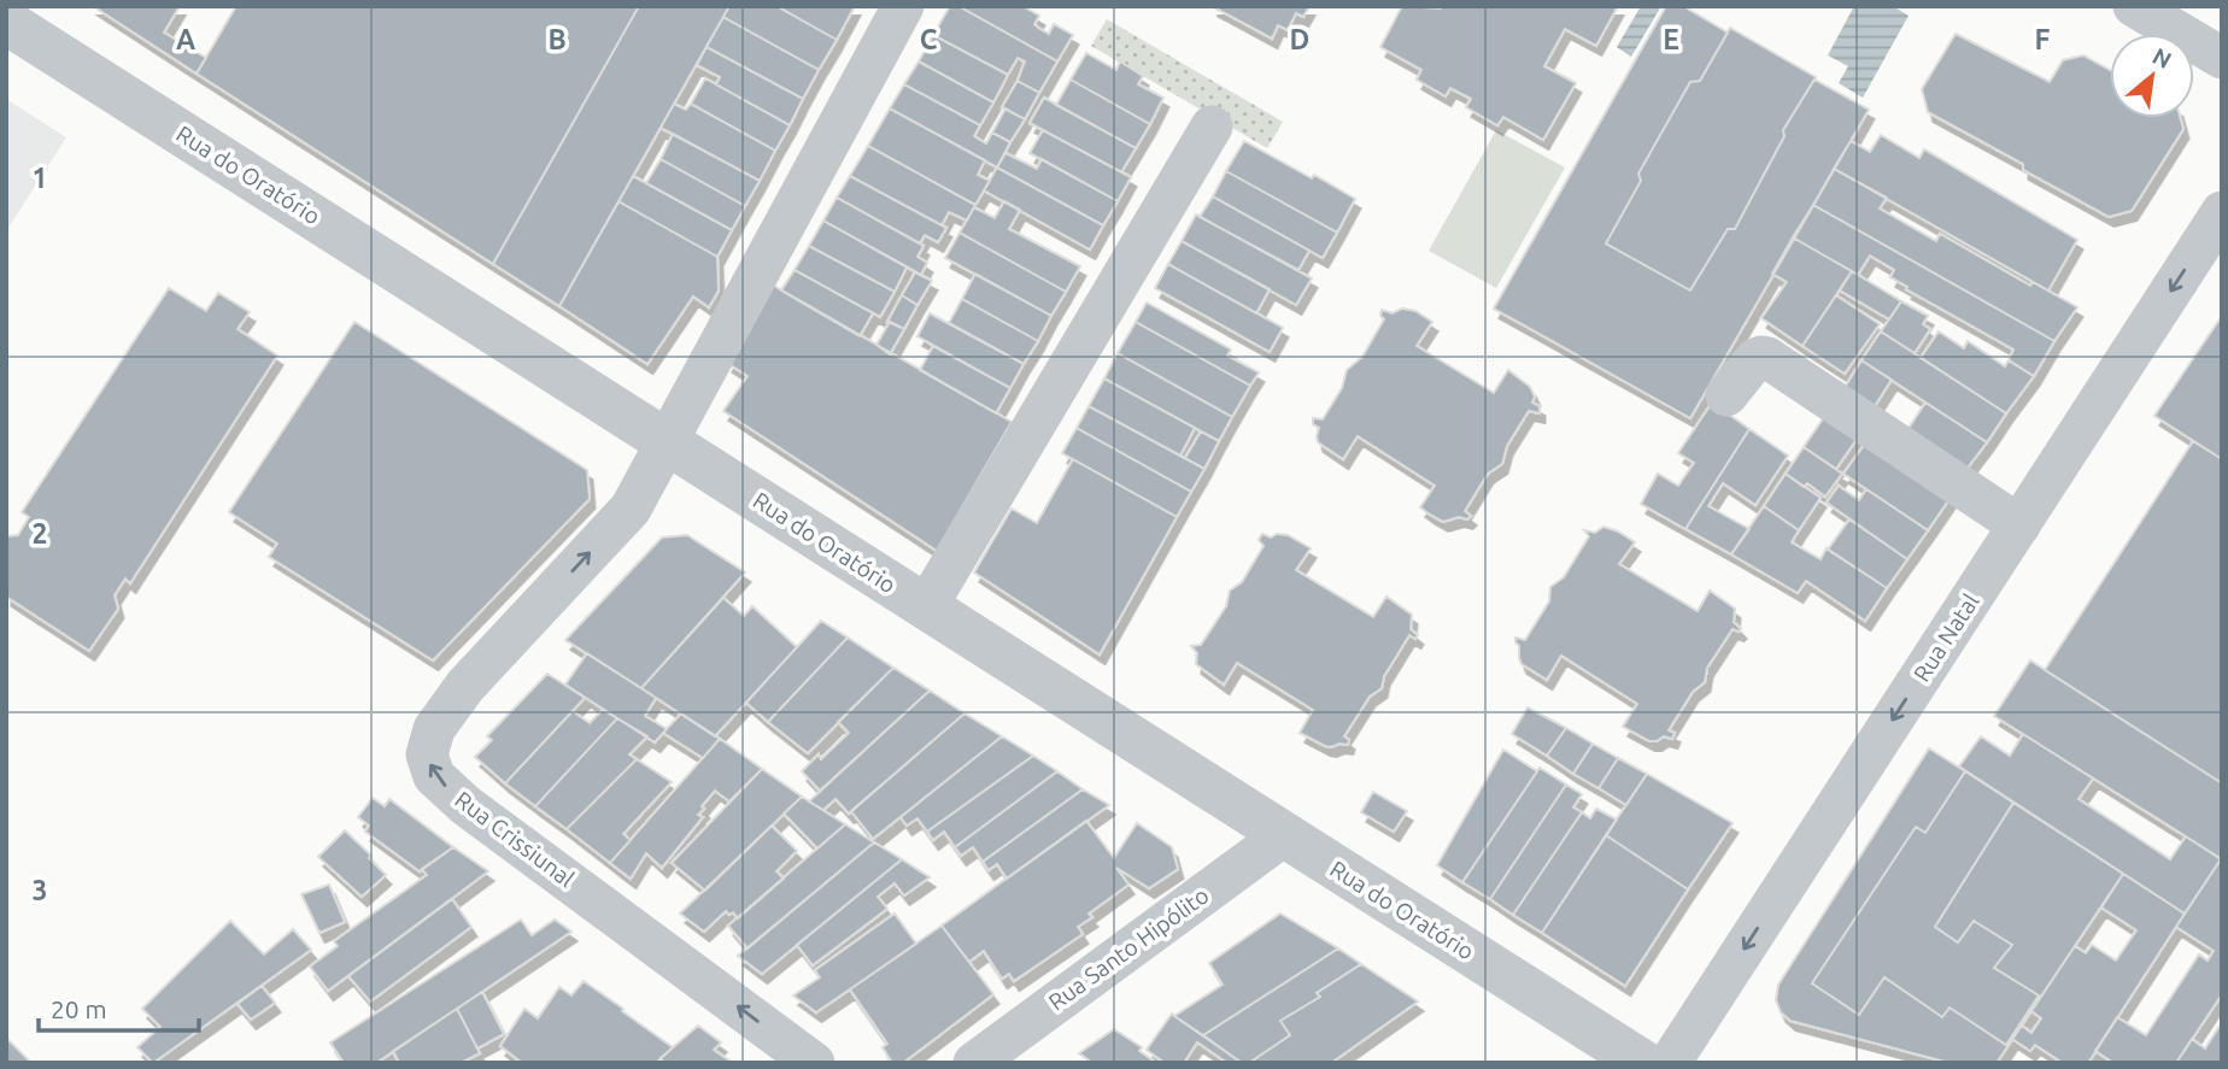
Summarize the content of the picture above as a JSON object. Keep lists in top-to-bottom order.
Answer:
{
  "streets": {
    "street": [
      "Rua do Oratório",
      "Rua Natal",
      "Rua Crissiunal",
      "Rua Santo Hipólito"
    ]
  },
  "crossings": [
    ["Rua do Oratório", "Rua Crissiunal"],
    ["Rua do Oratório", "Rua Santo Hipólito"]
  ],
  "one_way": ["Rua Natal"],
  "scale_bar": "20 m",
  "north": "top right",
  "grid": {
    "columns": [
      "A",
      "B",
      "C",
      "D",
      "E",
      "F"
    ],
    "rows": ["1", "2", "3"]
  }
}
